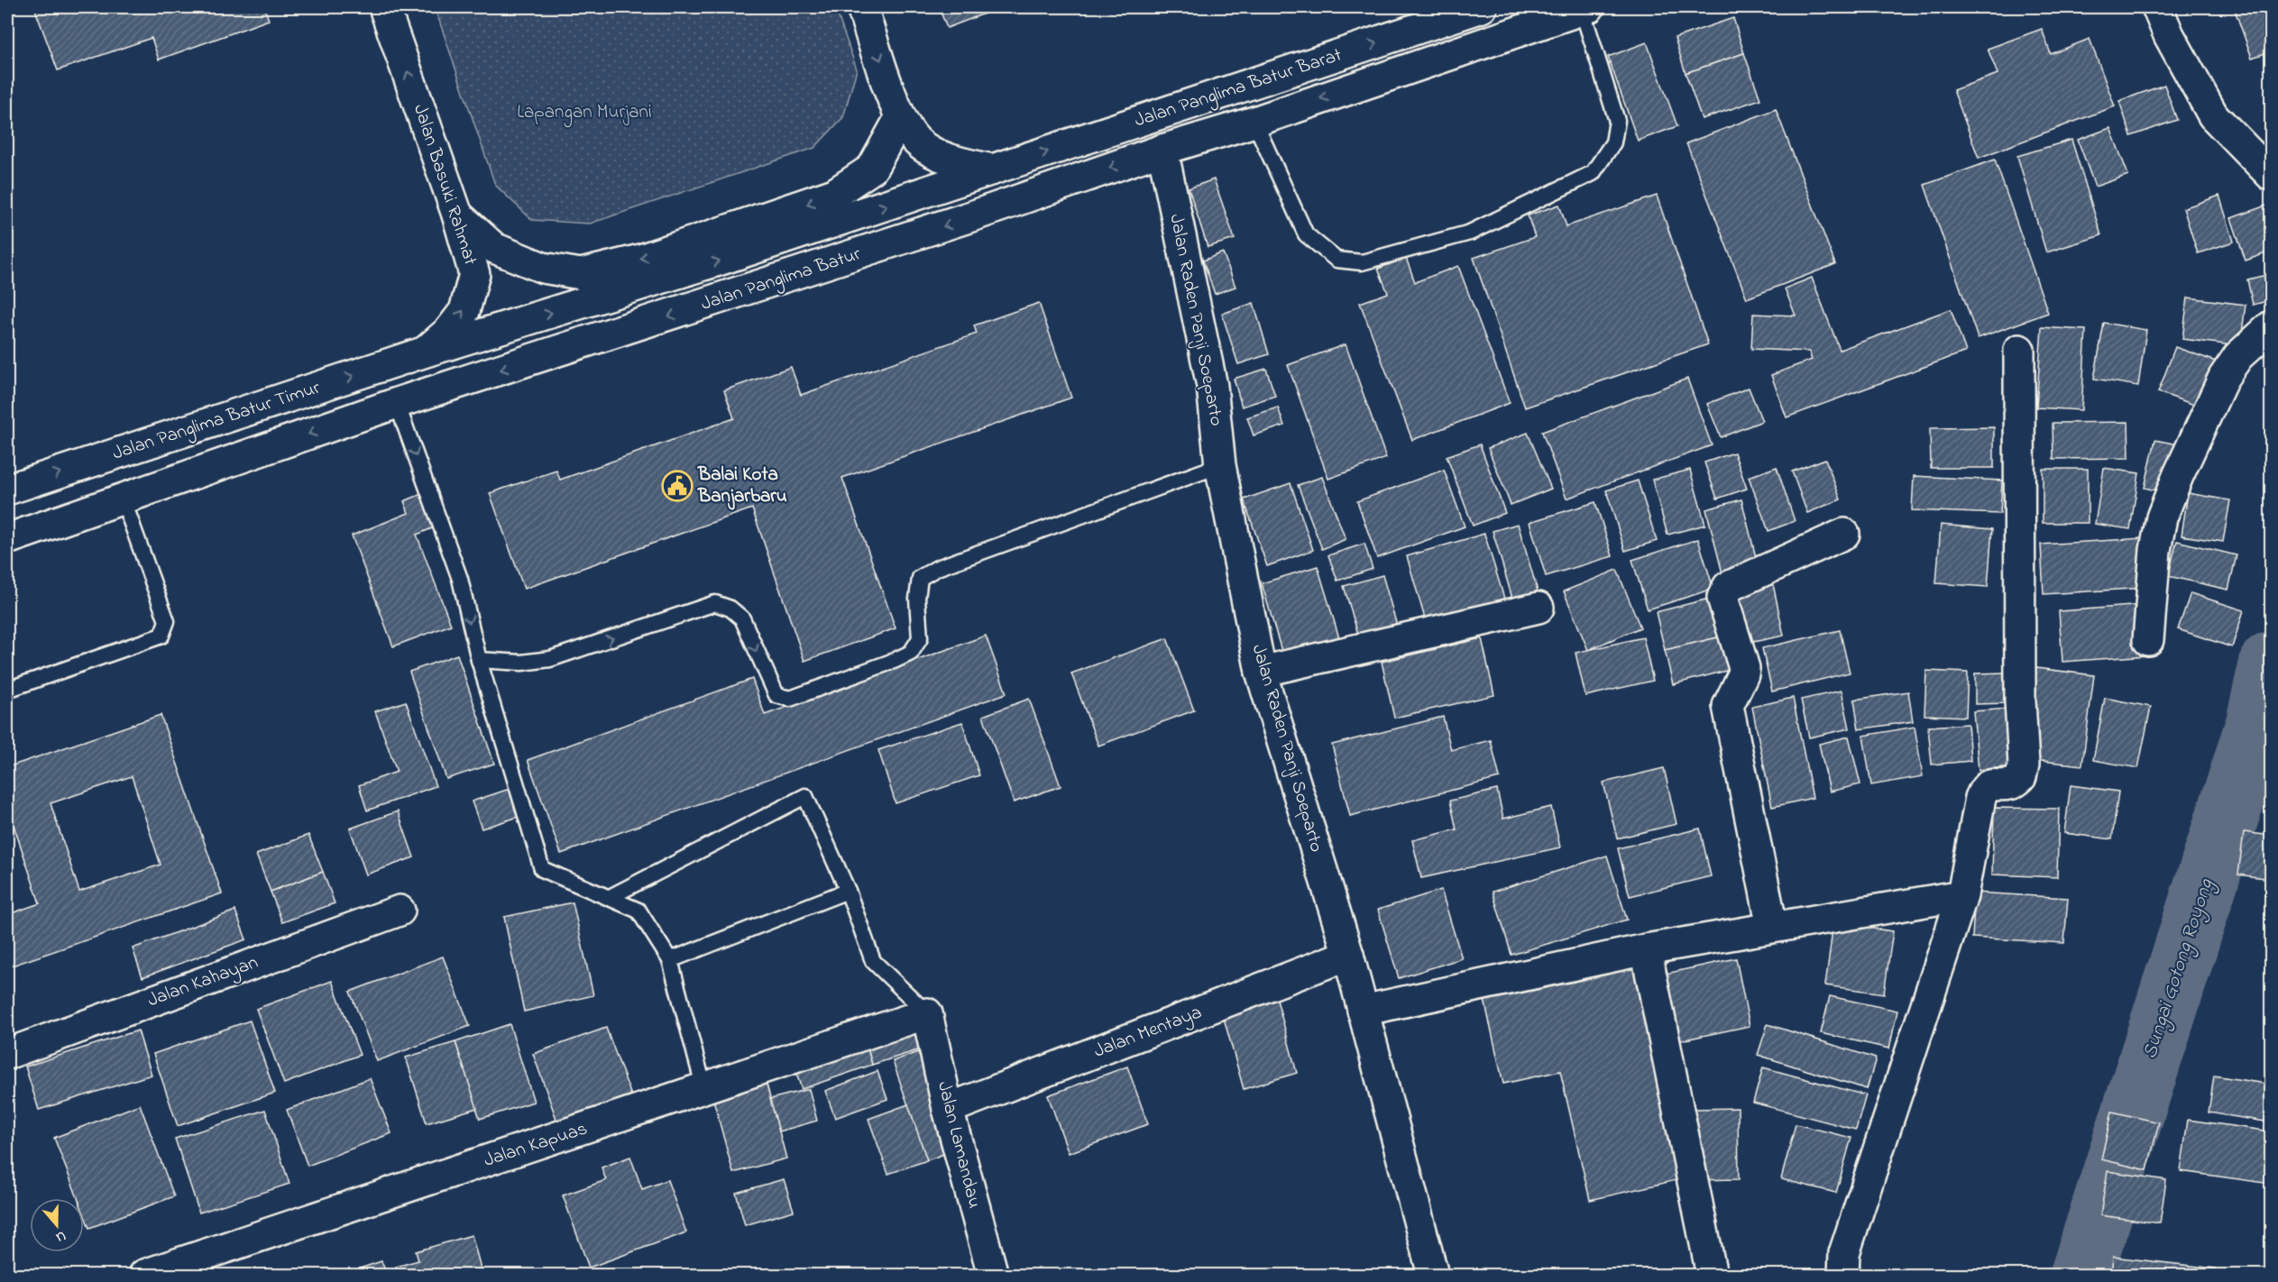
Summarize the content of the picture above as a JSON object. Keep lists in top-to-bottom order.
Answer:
{
  "streets": {
    "street": [
      "Jalan Panglima Batur Barat",
      "Jalan Basuki Rahmat",
      "Jalan Panglima Batur",
      "Jalan Raden Panji Soeparto",
      "Jalan Panglima Batur Timur",
      "Jalan Kahayan",
      "Jalan Mentaya",
      "Jalan Kapuas",
      "Jalan Lamandau"
    ]
  },
  "crossings": [
    ["Jalan Panglima Batur Barat", "Jalan Panglima Batur"],
    ["Jalan Panglima Batur Barat", "Jalan Raden Panji Soeparto"],
    ["Jalan Basuki Rahmat", "Jalan Panglima Batur"],
    ["Jalan Basuki Rahmat", "Jalan Panglima Batur Timur"],
    ["Jalan Panglima Batur", "Jalan Raden Panji Soeparto"],
    ["Jalan Panglima Batur", "Jalan Panglima Batur Timur"],
    ["Jalan Raden Panji Soeparto", "Jalan Mentaya"],
    ["Jalan Mentaya", "Jalan Lamandau"],
    ["Jalan Kapuas", "Jalan Lamandau"]
  ],
  "one_way": ["Jalan Basuki Rahmat"],
  "water": ["Sungai Gotong Royong"],
  "parks": ["Lapangan Murjani"],
  "places": {
    "public building": ["Balai Kota Banjarbaru"]
  },
  "north": "bottom"
}
